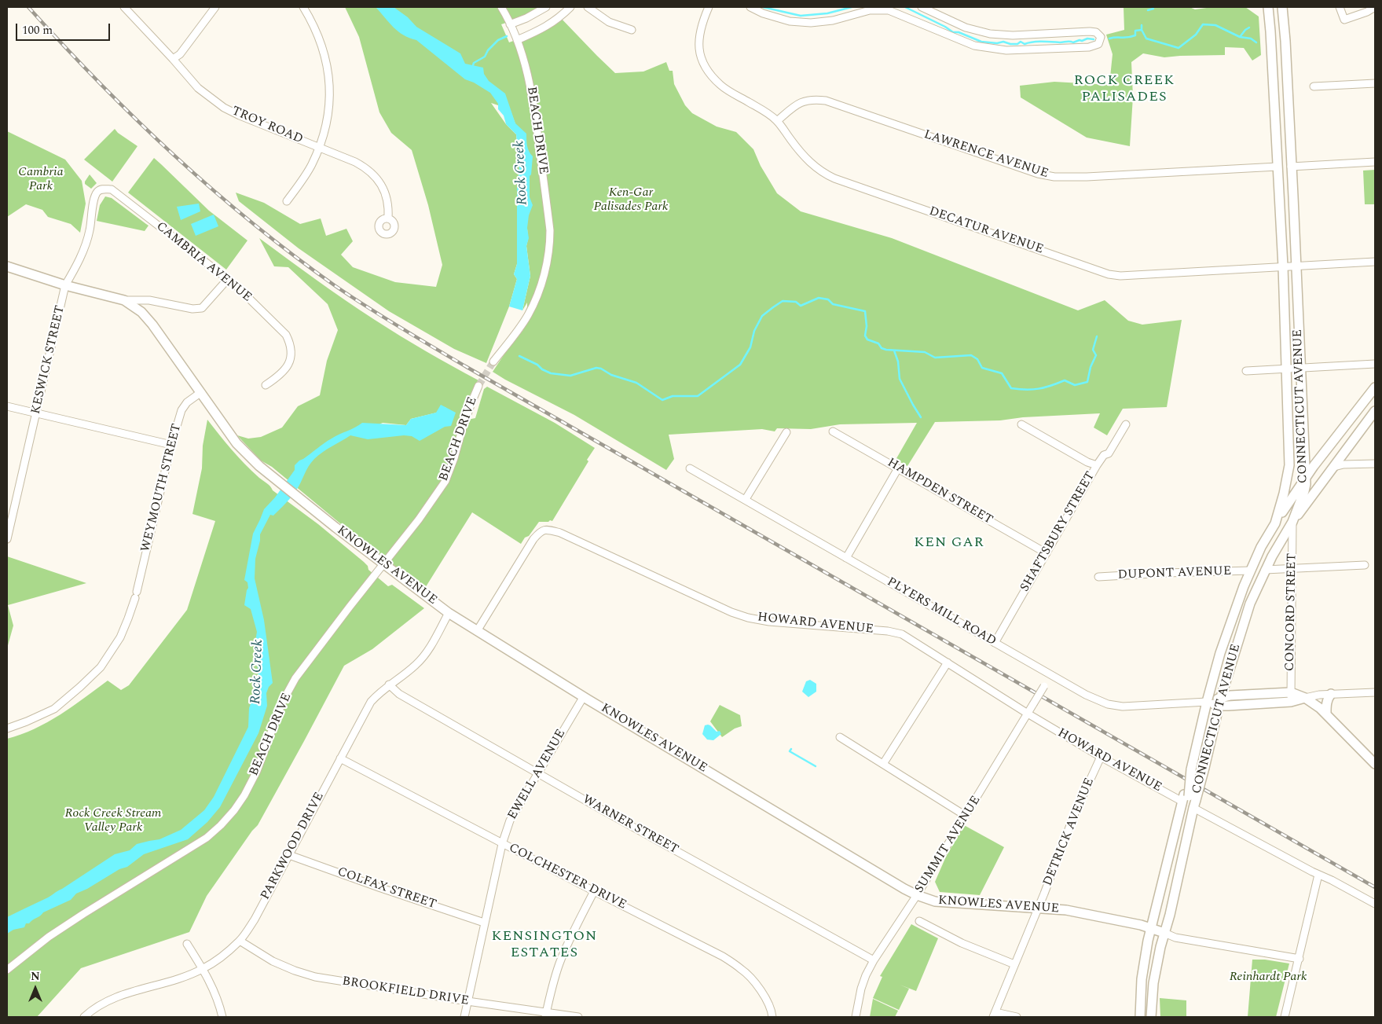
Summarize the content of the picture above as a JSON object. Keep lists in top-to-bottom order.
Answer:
{
  "streets": {
    "main road": ["CONNECTICUT AVENUE", "KNOWLES AVENUE", "PLYERS MILL ROAD"],
    "street": [
      "TROY ROAD",
      "BEACH DRIVE",
      "LAWRENCE AVENUE",
      "DECATUR AVENUE",
      "CAMBRIA AVENUE",
      "KESWICK STREET",
      "WEYMOUTH STREET",
      "HAMPDEN STREET",
      "SHAFTSBURY STREET",
      "DUPONT AVENUE",
      "CONCORD STREET",
      "HOWARD AVENUE",
      "EWELL AVENUE",
      "WARNER STREET",
      "DETRICK AVENUE",
      "SUMMIT AVENUE",
      "PARKWOOD DRIVE",
      "COLCHESTER DRIVE",
      "COLFAX STREET",
      "BROOKFIELD DRIVE"
    ]
  },
  "crossings": [
    ["BEACH DRIVE", "KNOWLES AVENUE"],
    ["LAWRENCE AVENUE", "DECATUR AVENUE"],
    ["LAWRENCE AVENUE", "CONNECTICUT AVENUE"],
    ["DECATUR AVENUE", "CONNECTICUT AVENUE"],
    ["CAMBRIA AVENUE", "KESWICK STREET"],
    ["KESWICK STREET", "KNOWLES AVENUE"],
    ["CONNECTICUT AVENUE", "KNOWLES AVENUE"],
    ["CONNECTICUT AVENUE", "DUPONT AVENUE"],
    ["CONNECTICUT AVENUE", "PLYERS MILL ROAD"],
    ["CONNECTICUT AVENUE", "CONCORD STREET"],
    ["CONNECTICUT AVENUE", "HOWARD AVENUE"],
    ["WEYMOUTH STREET", "KNOWLES AVENUE"],
    ["HAMPDEN STREET", "SHAFTSBURY STREET"],
    ["SHAFTSBURY STREET", "PLYERS MILL ROAD"],
    ["KNOWLES AVENUE", "HOWARD AVENUE"],
    ["KNOWLES AVENUE", "EWELL AVENUE"],
    ["KNOWLES AVENUE", "DETRICK AVENUE"],
    ["KNOWLES AVENUE", "SUMMIT AVENUE"],
    ["KNOWLES AVENUE", "PARKWOOD DRIVE"],
    ["PLYERS MILL ROAD", "CONCORD STREET"],
    ["PLYERS MILL ROAD", "SUMMIT AVENUE"],
    ["HOWARD AVENUE", "DETRICK AVENUE"],
    ["HOWARD AVENUE", "SUMMIT AVENUE"],
    ["EWELL AVENUE", "WARNER STREET"],
    ["EWELL AVENUE", "COLCHESTER DRIVE"],
    ["EWELL AVENUE", "COLFAX STREET"],
    ["EWELL AVENUE", "BROOKFIELD DRIVE"],
    ["WARNER STREET", "SUMMIT AVENUE"],
    ["WARNER STREET", "PARKWOOD DRIVE"],
    ["PARKWOOD DRIVE", "COLCHESTER DRIVE"],
    ["PARKWOOD DRIVE", "COLFAX STREET"],
    ["PARKWOOD DRIVE", "BROOKFIELD DRIVE"]
  ],
  "districts": ["ROCK CREEK PALISADES", "KEN GAR", "KENSINGTON ESTATES"],
  "water": ["Rock Creek"],
  "parks": [
    "Cambria Park",
    "Ken-Gar Palisades Park",
    "Rock Creek Stream Valley Park",
    "Reinhardt Park"
  ],
  "scale_bar": "100 m",
  "north": "top"
}
